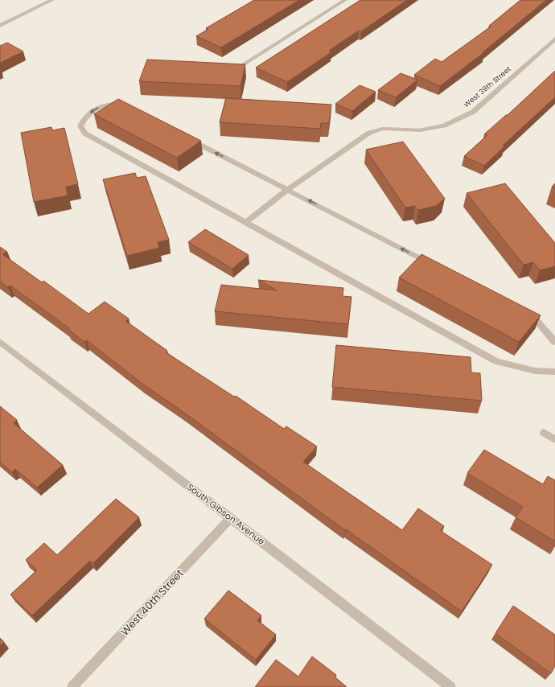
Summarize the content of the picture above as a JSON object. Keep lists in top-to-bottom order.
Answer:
{
  "streets": {
    "street": ["West 39th Street", "South Gibson Avenue", "West 40th Street"]
  },
  "crossings": [
    ["South Gibson Avenue", "West 40th Street"]
  ]
}
